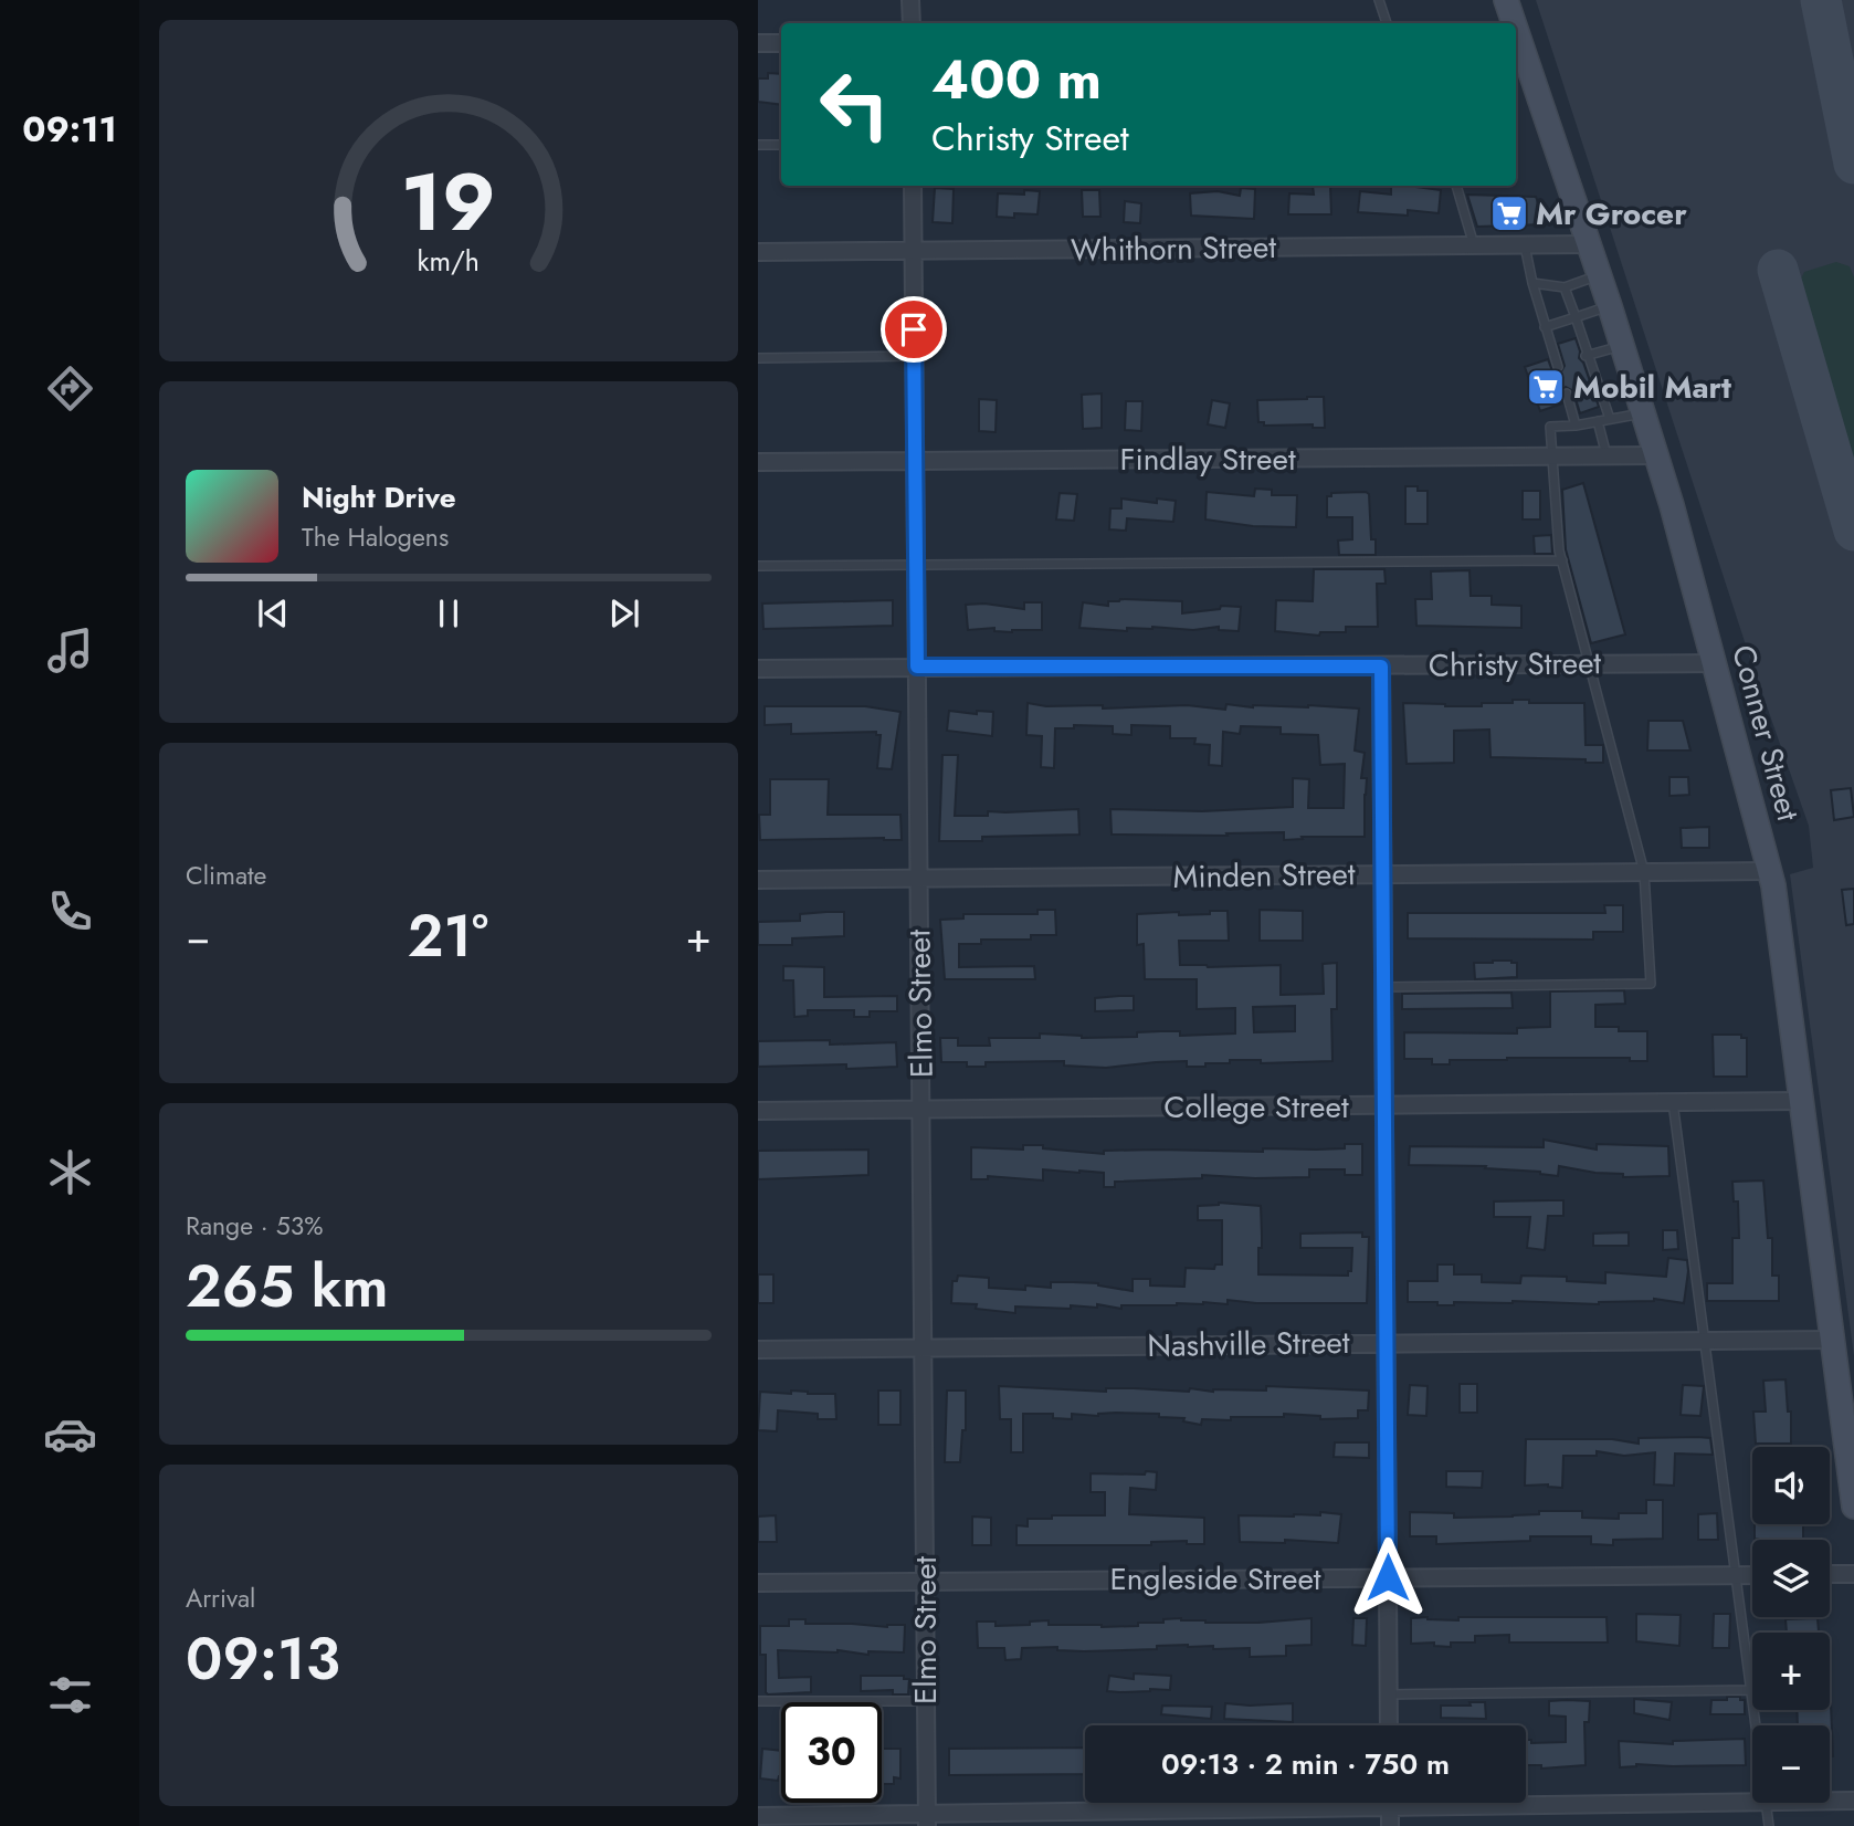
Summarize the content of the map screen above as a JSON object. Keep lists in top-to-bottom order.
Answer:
{
  "streets": {
    "main road": ["Conner Street"],
    "street": [
      "Whithorn Street",
      "Findlay Street",
      "Christy Street",
      "Minden Street",
      "Elmo Street",
      "College Street",
      "Nashville Street",
      "Engleside Street"
    ]
  },
  "crossings": [
    ["Whithorn Street", "Conner Street"],
    ["Whithorn Street", "Elmo Street"],
    ["Findlay Street", "Conner Street"],
    ["Findlay Street", "Elmo Street"],
    ["Christy Street", "Conner Street"],
    ["Christy Street", "Elmo Street"],
    ["Conner Street", "Minden Street"],
    ["Conner Street", "College Street"],
    ["Conner Street", "Nashville Street"],
    ["Minden Street", "Elmo Street"],
    ["Elmo Street", "College Street"],
    ["Elmo Street", "Nashville Street"],
    ["Elmo Street", "Engleside Street"]
  ],
  "places": {
    "supermarket": ["Mr Grocer", "Mobil Mart"]
  },
  "page": {
    "tabs": "09:11",
    "turn": ["400 m", "Christy Street"],
    "song": ["Night Drive", "The Halogens"],
    "tile": [
      "Climate",
      ["Range · 53%", "265 km"],
      ["Arrival", "09:13"]
    ],
    "heat": ["−", "21°", "+"],
    "map_buttons": ["+", "−"],
    "limit": "30",
    "trip": "09:13 · 2 min · 750 m",
    "gauge": ["19", "km/h"]
  }
}
